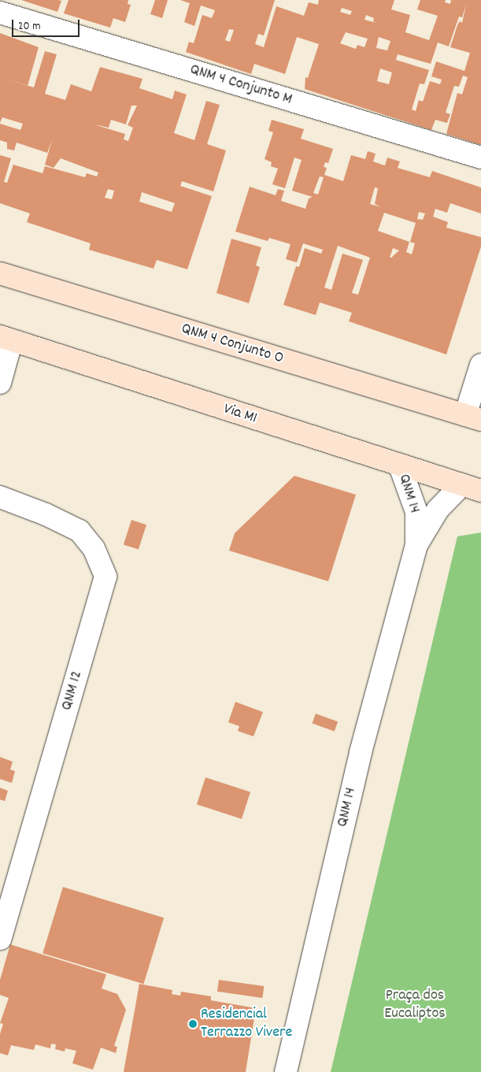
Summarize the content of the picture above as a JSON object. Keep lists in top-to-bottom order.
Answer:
{
  "streets": {
    "main road": ["QNM 4 Conjunto O", "Via M1"],
    "street": ["QNM 4 Conjunto M", "QNM 14", "QNM 12"]
  },
  "crossings": [
    ["Via M1", "QNM 14"]
  ],
  "parks": ["Praça dos Eucaliptos"],
  "places": ["Residencial Terrazzo Vivere"],
  "scale_bar": "20 m"
}
